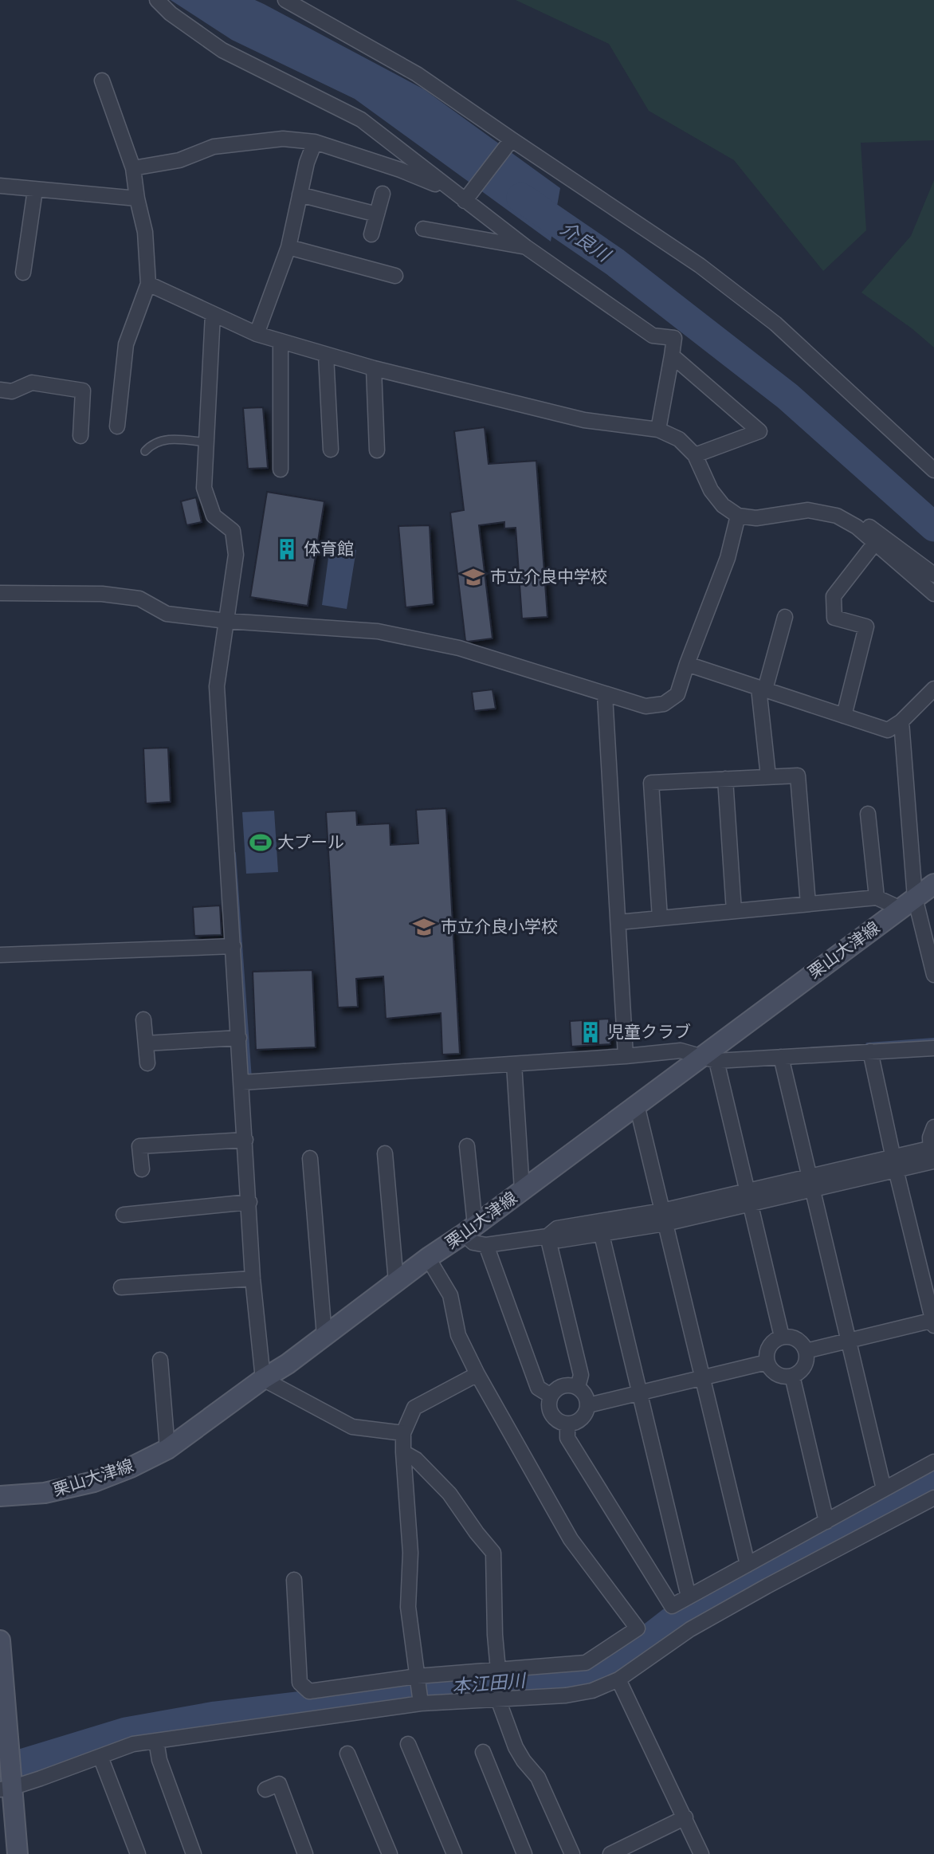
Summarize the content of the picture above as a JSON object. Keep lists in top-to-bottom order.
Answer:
{
  "streets": {
    "main road": ["栗山大津線"]
  },
  "water": ["介良川", "本江田川"],
  "places": {
    "building": ["体育館", "児童クラブ"],
    "school or university": ["市立介良中学校", "市立介良小学校"],
    "sports": ["大プール"]
  }
}
